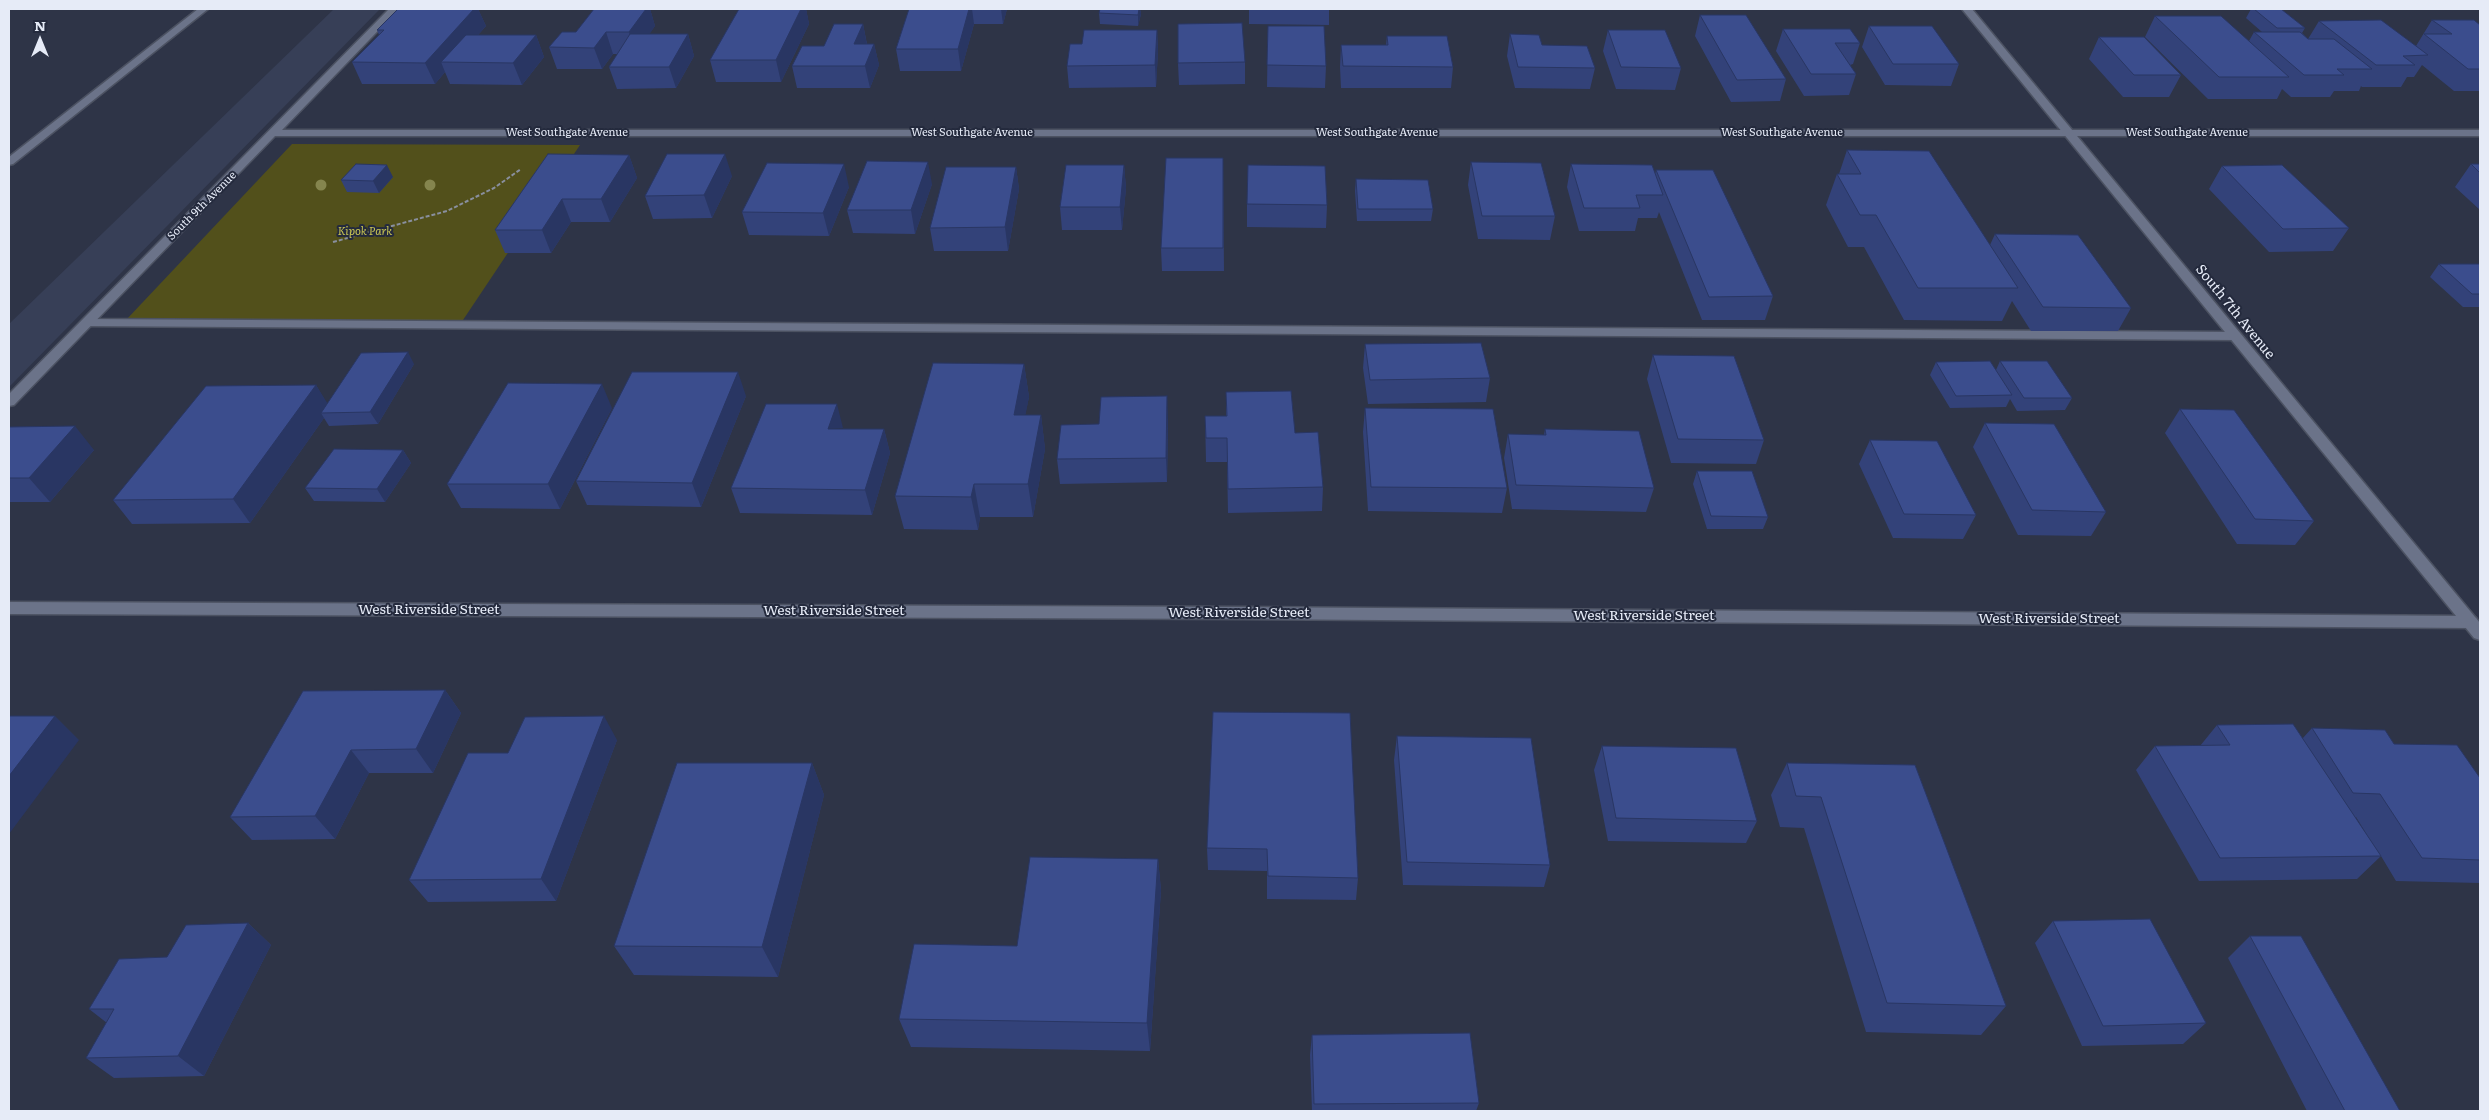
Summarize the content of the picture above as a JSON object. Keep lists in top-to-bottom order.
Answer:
{
  "streets": {
    "street": [
      "West Southgate Avenue",
      "South 9th Avenue",
      "South 7th Avenue",
      "West Riverside Street"
    ]
  },
  "crossings": [
    ["West Southgate Avenue", "South 9th Avenue"],
    ["West Southgate Avenue", "South 7th Avenue"],
    ["South 7th Avenue", "West Riverside Street"]
  ],
  "parks": ["Kipok Park"],
  "north": "top"
}
